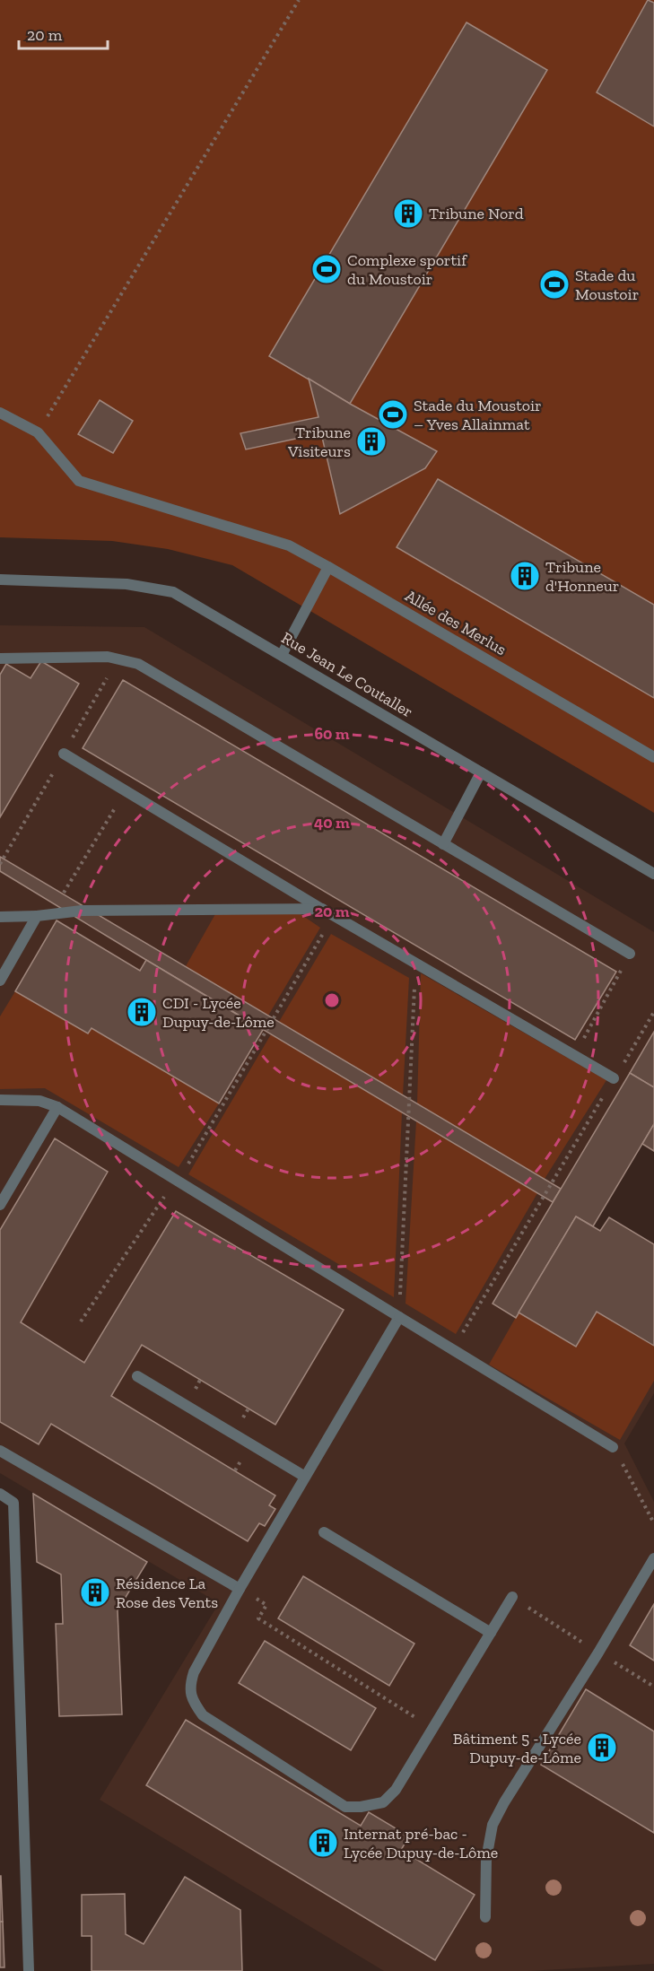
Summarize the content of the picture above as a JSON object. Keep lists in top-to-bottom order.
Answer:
{
  "streets": {
    "street": ["Allée des Merlus", "Rue Jean Le Coutaller"]
  },
  "places": {
    "building": [
      "Tribune Nord",
      "Tribune Visiteurs",
      "Tribune d'Honneur",
      "CDI - Lycée Dupuy-de-Lôme",
      "Résidence La Rose des Vents",
      "Bâtiment 5 - Lycée Dupuy-de-Lôme",
      "Internat pré-bac - Lycée Dupuy-de-Lôme"
    ],
    "sports": ["Complexe sportif du Moustoir", "Stade du Moustoir", "Stade du Moustoir – Yves Allainmat"]
  },
  "scale_bar": "20 m",
  "rings": ["60 m", "40 m", "20 m"]
}
